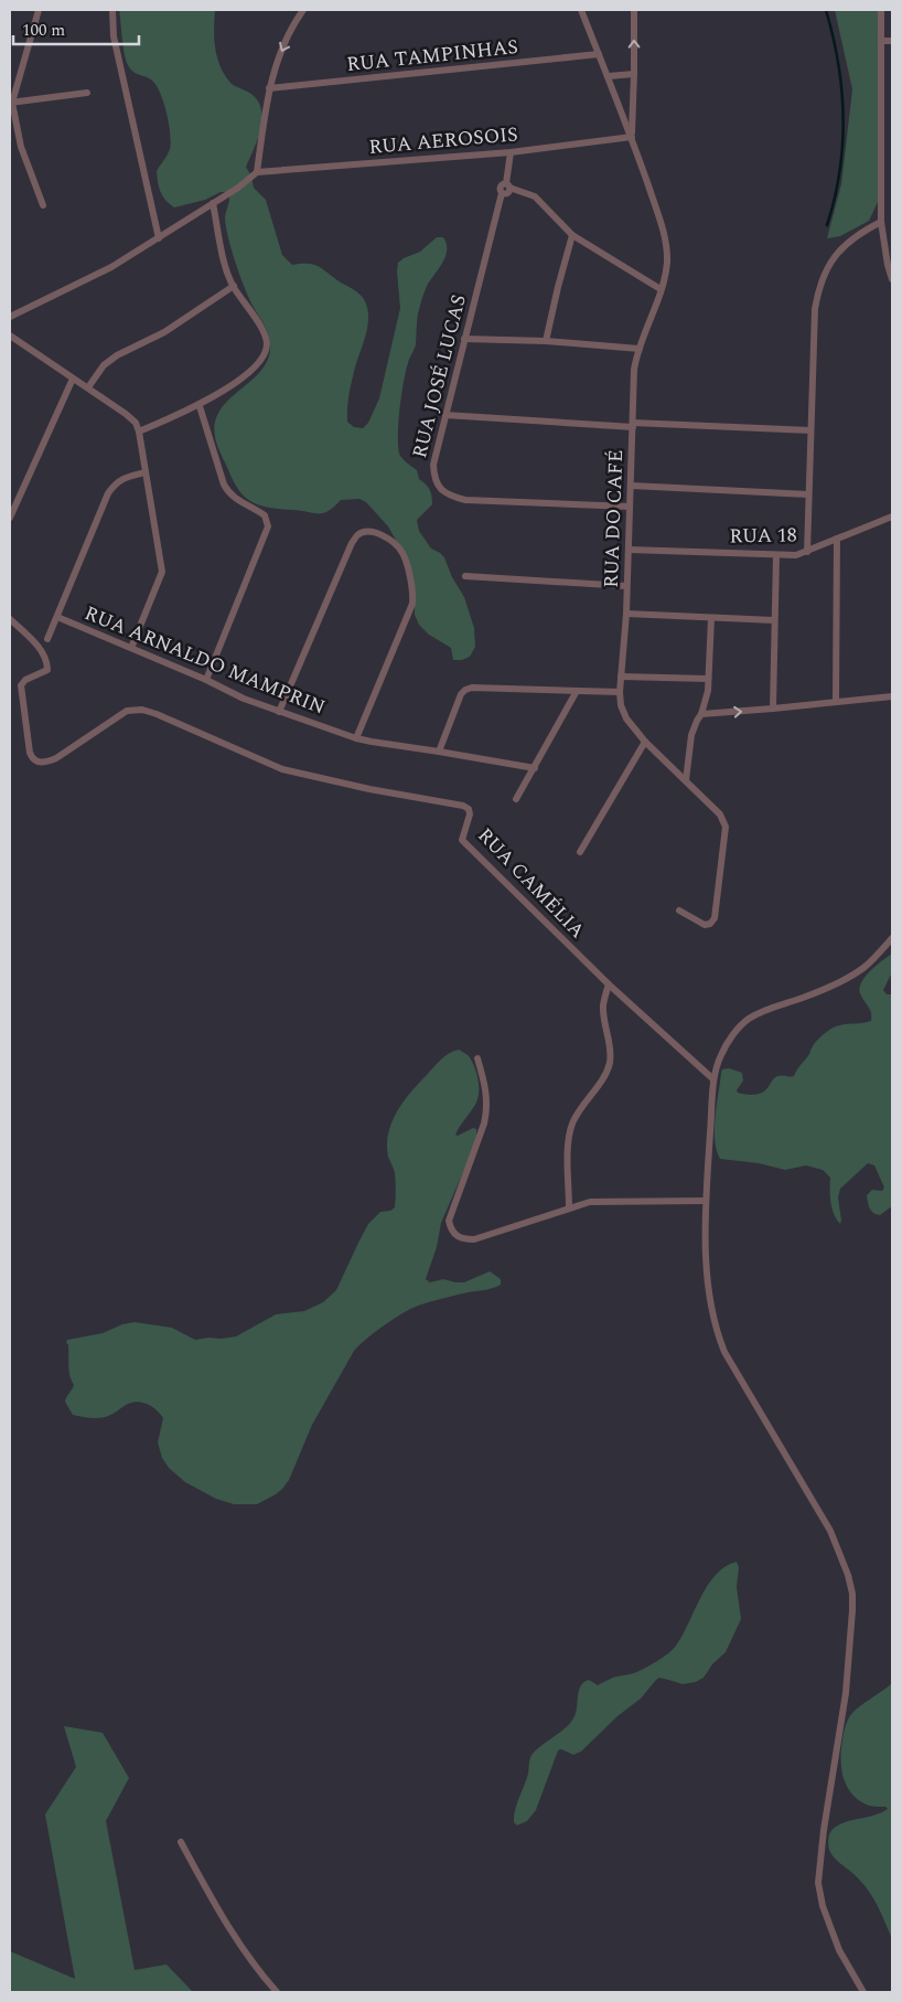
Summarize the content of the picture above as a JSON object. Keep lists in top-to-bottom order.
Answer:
{
  "streets": {
    "street": [
      "RUA TAMPINHAS",
      "RUA AEROSOIS",
      "RUA JOSÉ LUCAS",
      "RUA DO CAFÉ",
      "RUA 18",
      "RUA ARNALDO MAMPRIN",
      "RUA CAMÉLIA"
    ]
  },
  "crossings": [
    ["RUA TAMPINHAS", "RUA DO CAFÉ"],
    ["RUA AEROSOIS", "RUA JOSÉ LUCAS"],
    ["RUA AEROSOIS", "RUA DO CAFÉ"],
    ["RUA JOSÉ LUCAS", "RUA DO CAFÉ"],
    ["RUA DO CAFÉ", "RUA 18"]
  ],
  "scale_bar": "100 m"
}
